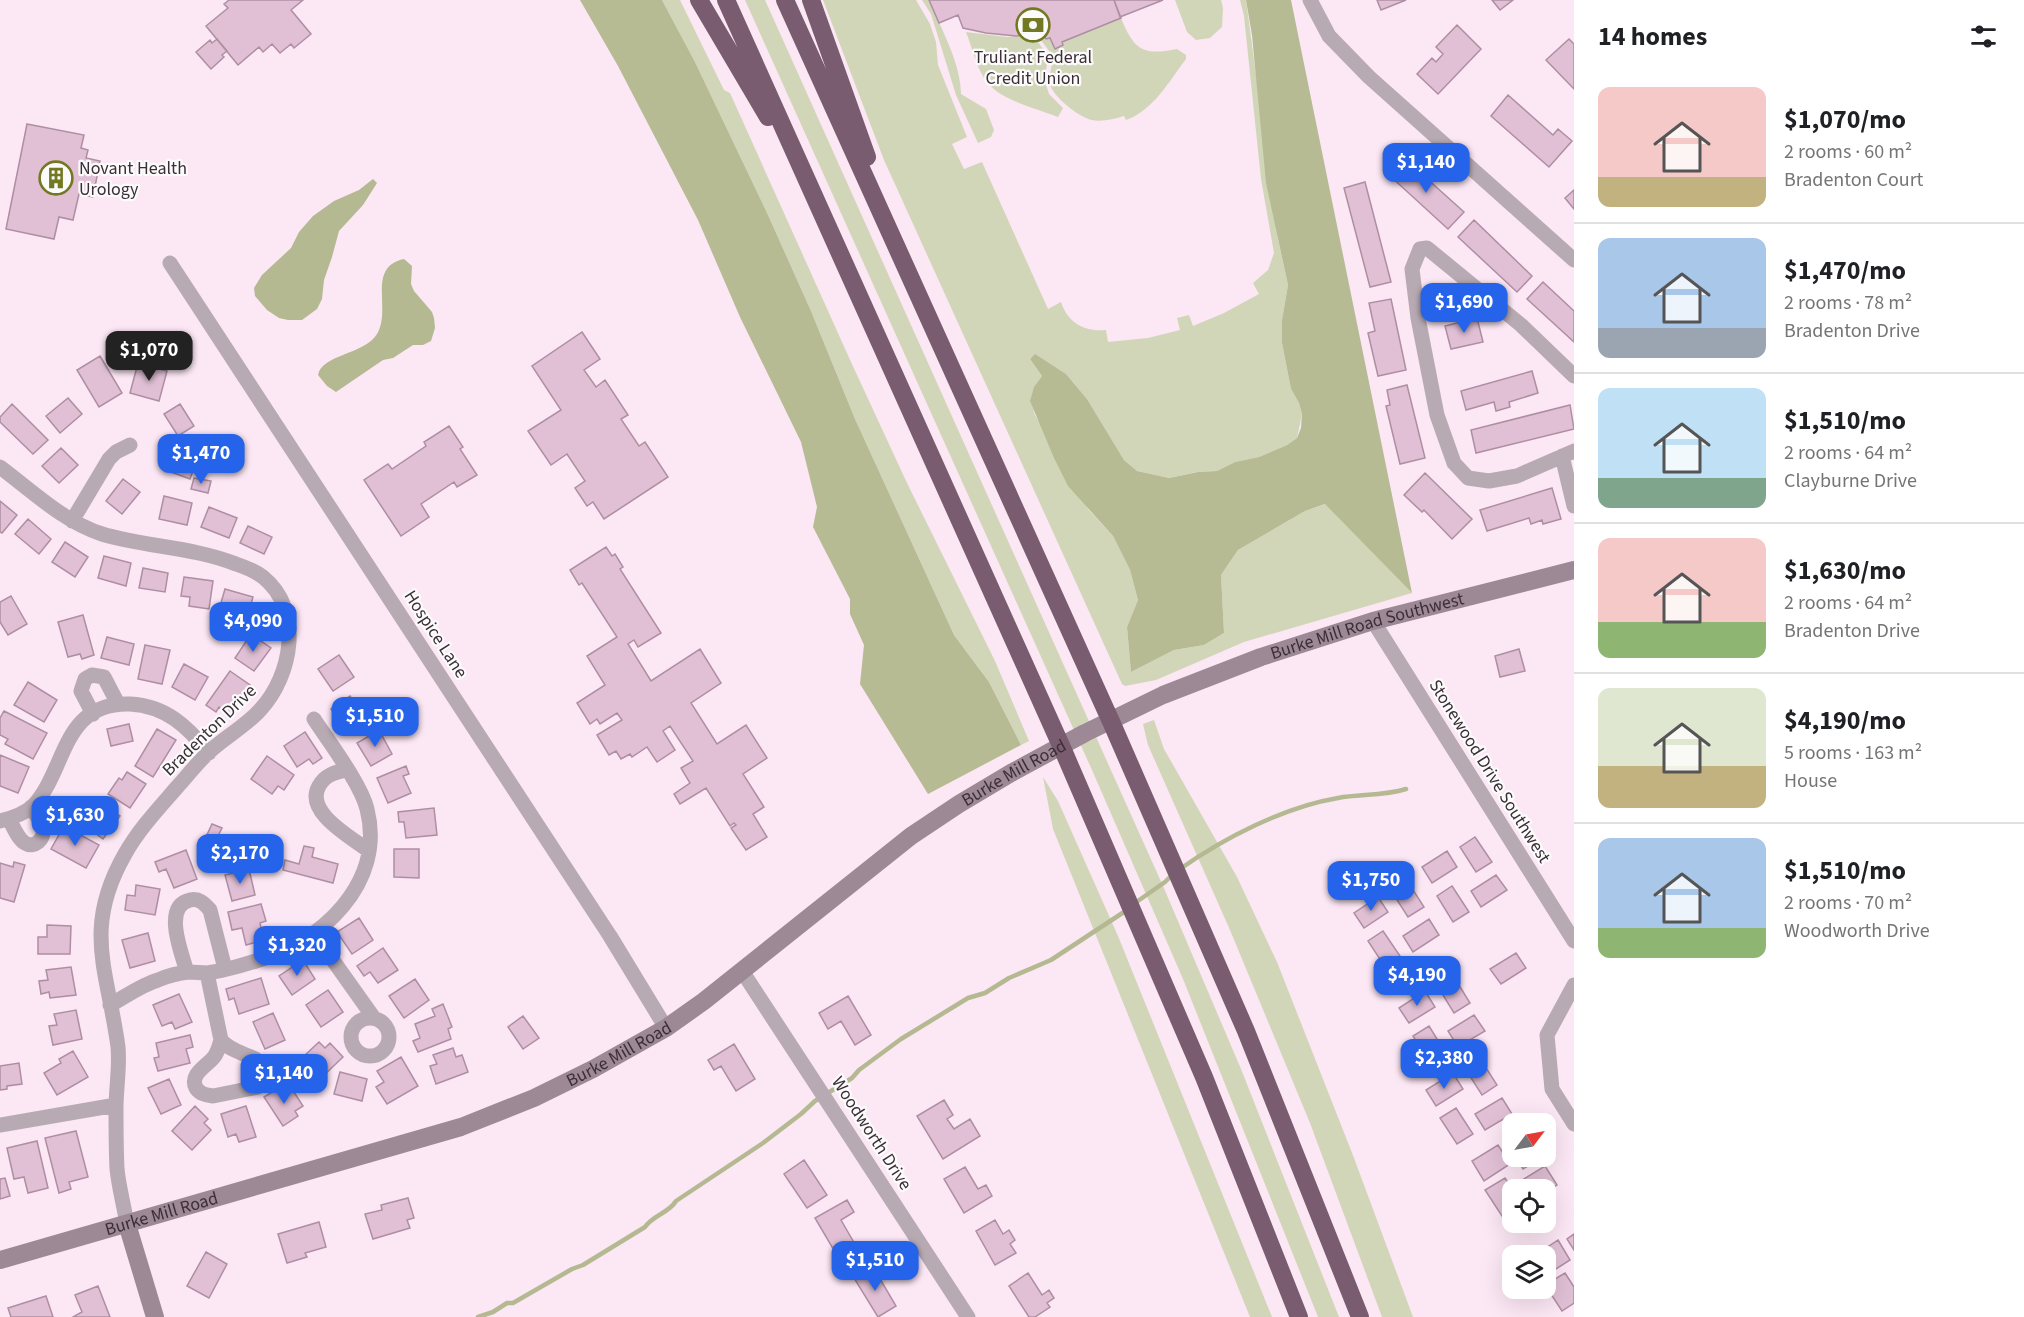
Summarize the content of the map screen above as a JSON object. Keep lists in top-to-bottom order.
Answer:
{
  "streets": {
    "street": [
      "Burke Mill Road Southwest",
      "Hospice Lane",
      "Bradenton Drive",
      "Stonewood Drive Southwest",
      "Burke Mill Road",
      "Woodworth Drive"
    ]
  },
  "crossings": [
    ["Burke Mill Road Southwest", "Stonewood Drive Southwest"],
    ["Burke Mill Road Southwest", "Burke Mill Road"],
    ["Hospice Lane", "Burke Mill Road"],
    ["Bradenton Drive", "Burke Mill Road"],
    ["Burke Mill Road", "Woodworth Drive"]
  ],
  "places": {
    "bank": ["Truliant Federal Credit Union"],
    "building": ["Novant Health Urology"]
  },
  "north": "top right",
  "page": {
    "heading": "14 homes",
    "list": [
      {
        "name": "$1,070/mo",
        "note": "2 rooms · 60 m² · Bradenton Court"
      },
      {
        "name": "$1,470/mo",
        "note": "2 rooms · 78 m² · Bradenton Drive"
      },
      {
        "name": "$1,510/mo",
        "note": "2 rooms · 64 m² · Clayburne Drive"
      },
      {
        "name": "$1,630/mo",
        "note": "2 rooms · 64 m² · Bradenton Drive"
      },
      {
        "name": "$4,190/mo",
        "note": "5 rooms · 163 m² · House"
      },
      {
        "name": "$1,510/mo",
        "note": "2 rooms · 70 m² · Woodworth Drive"
      }
    ],
    "price": [
      "$1,140",
      "$1,690",
      "$1,070",
      "$1,470",
      "$4,090",
      "$1,510",
      "$1,630",
      "$2,170",
      "$1,750",
      "$1,320",
      "$4,190",
      "$2,380",
      "$1,140",
      "$1,510"
    ]
  }
}
